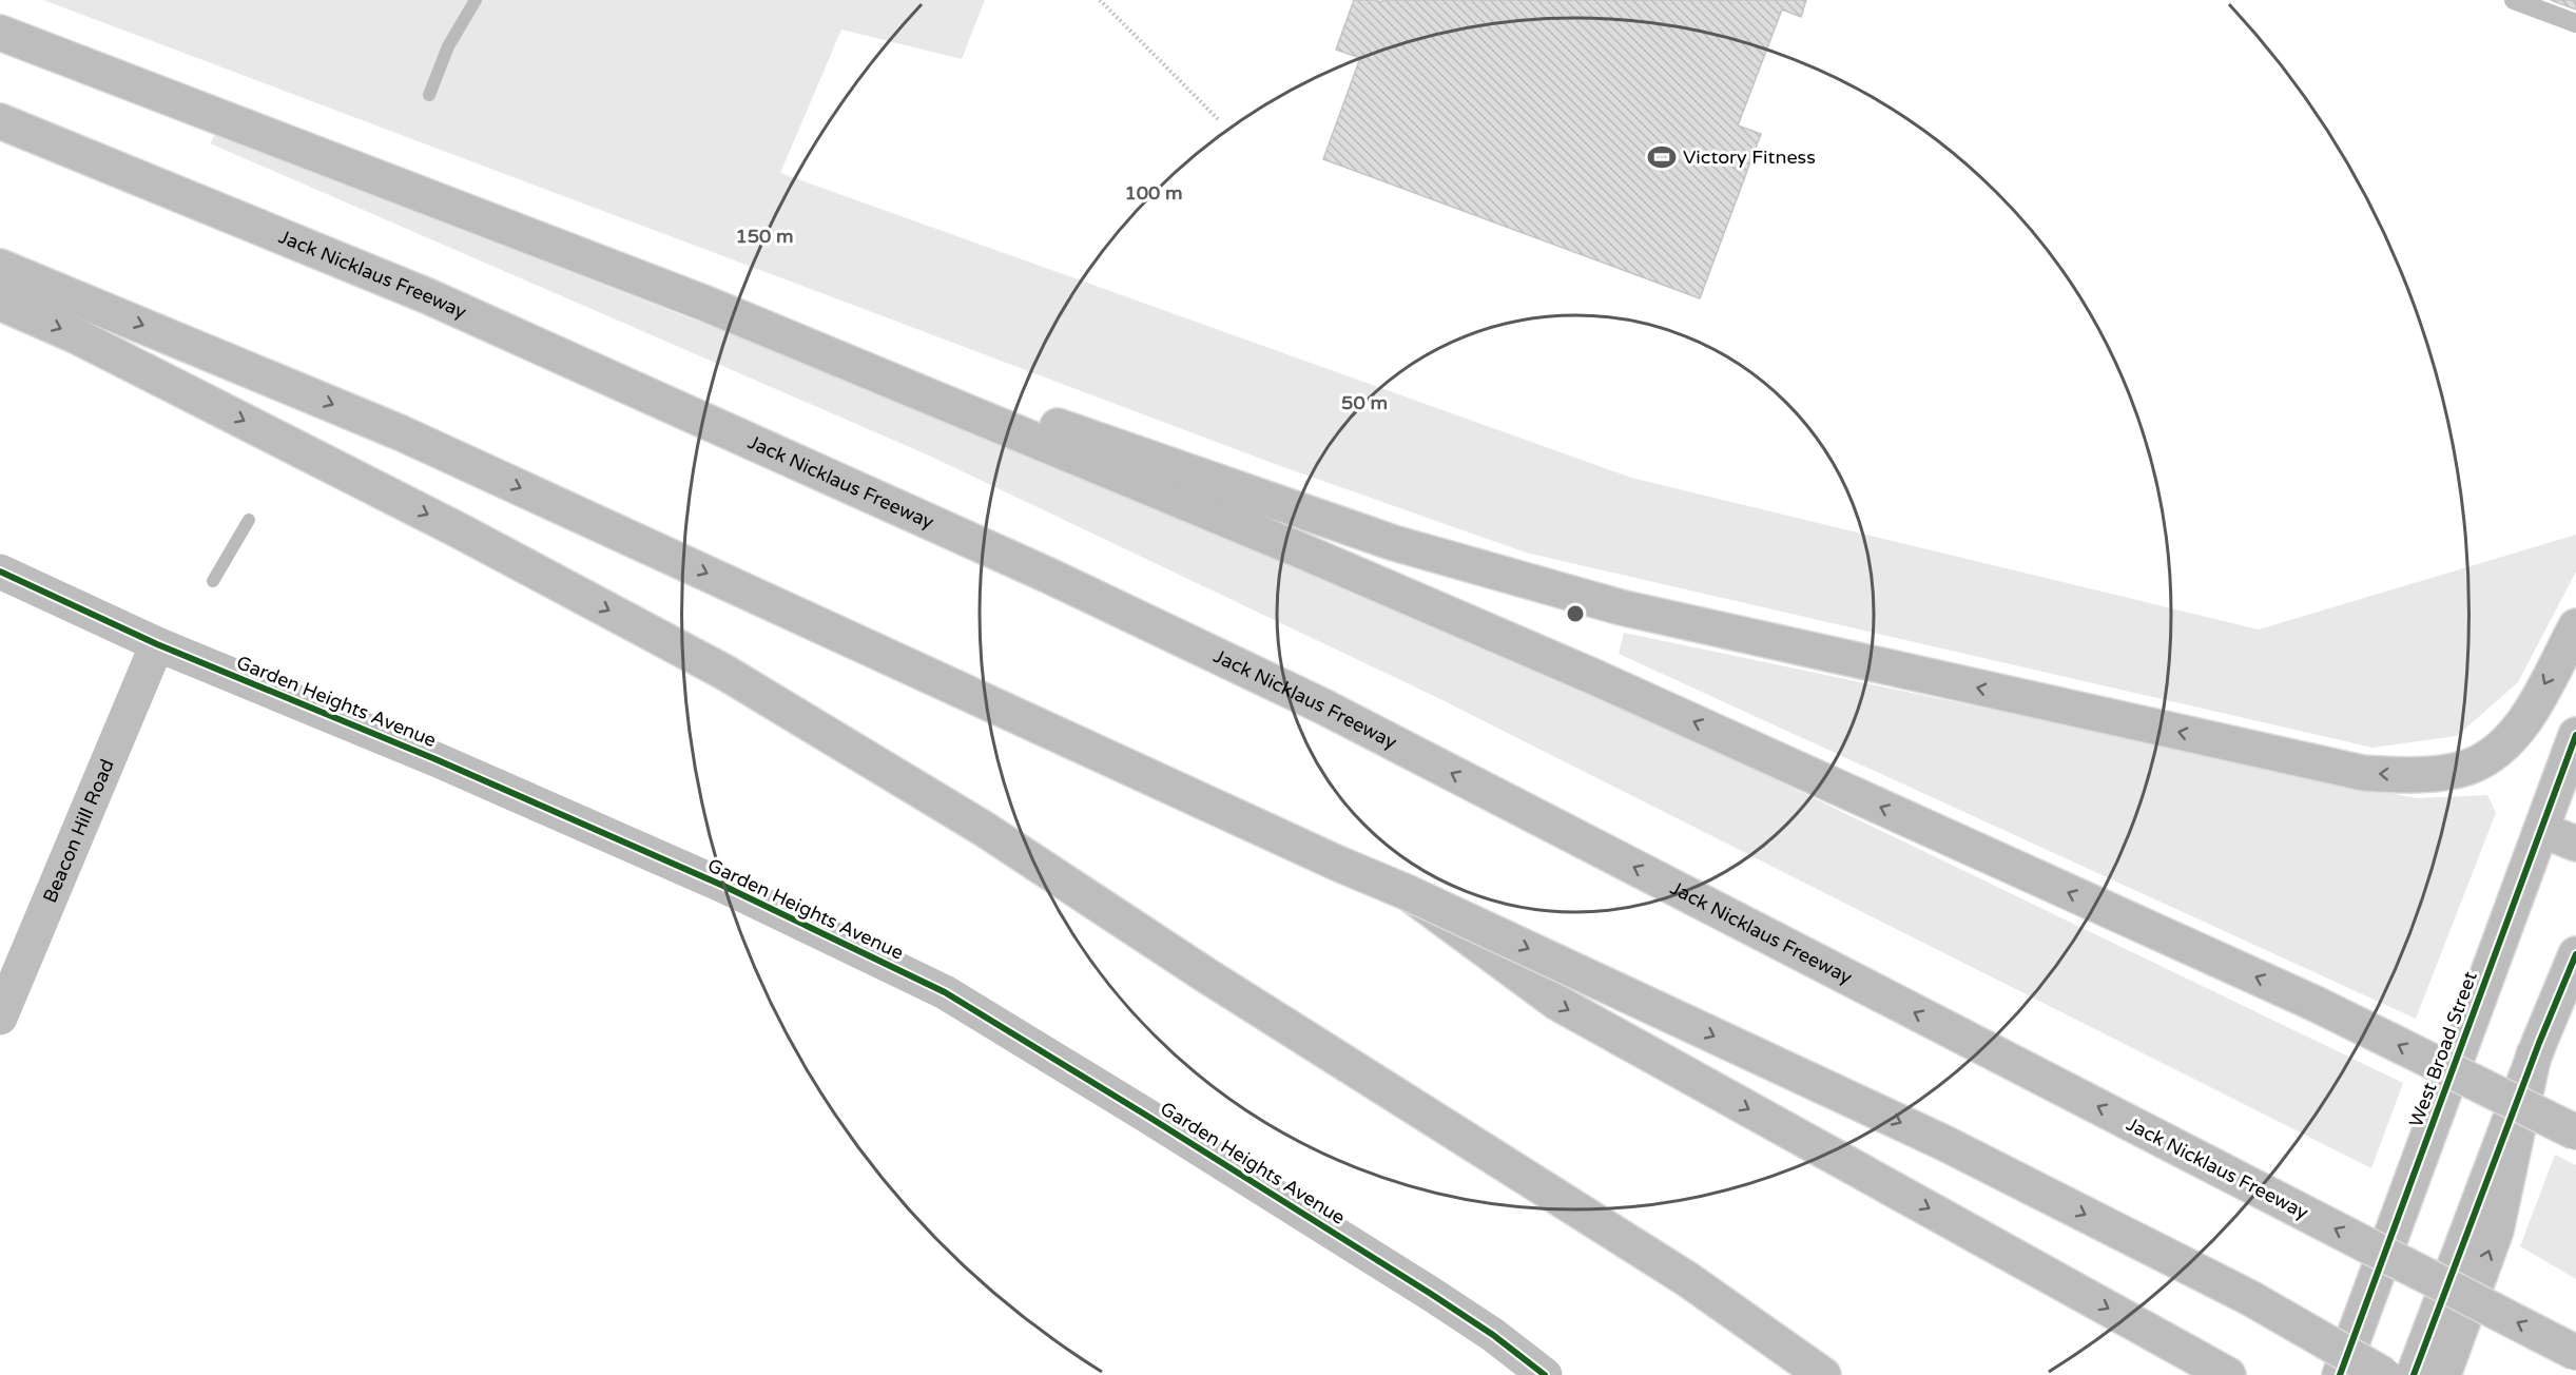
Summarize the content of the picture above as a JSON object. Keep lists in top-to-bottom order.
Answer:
{
  "streets": {
    "main road": [
      "Jack Nicklaus Freeway",
      "Garden Heights Avenue",
      "Beacon Hill Road",
      "West Broad Street"
    ]
  },
  "crossings": [
    ["Garden Heights Avenue", "Beacon Hill Road"]
  ],
  "places": {
    "sports": ["Victory Fitness"]
  },
  "rings": ["100 m", "150 m", "50 m"]
}
